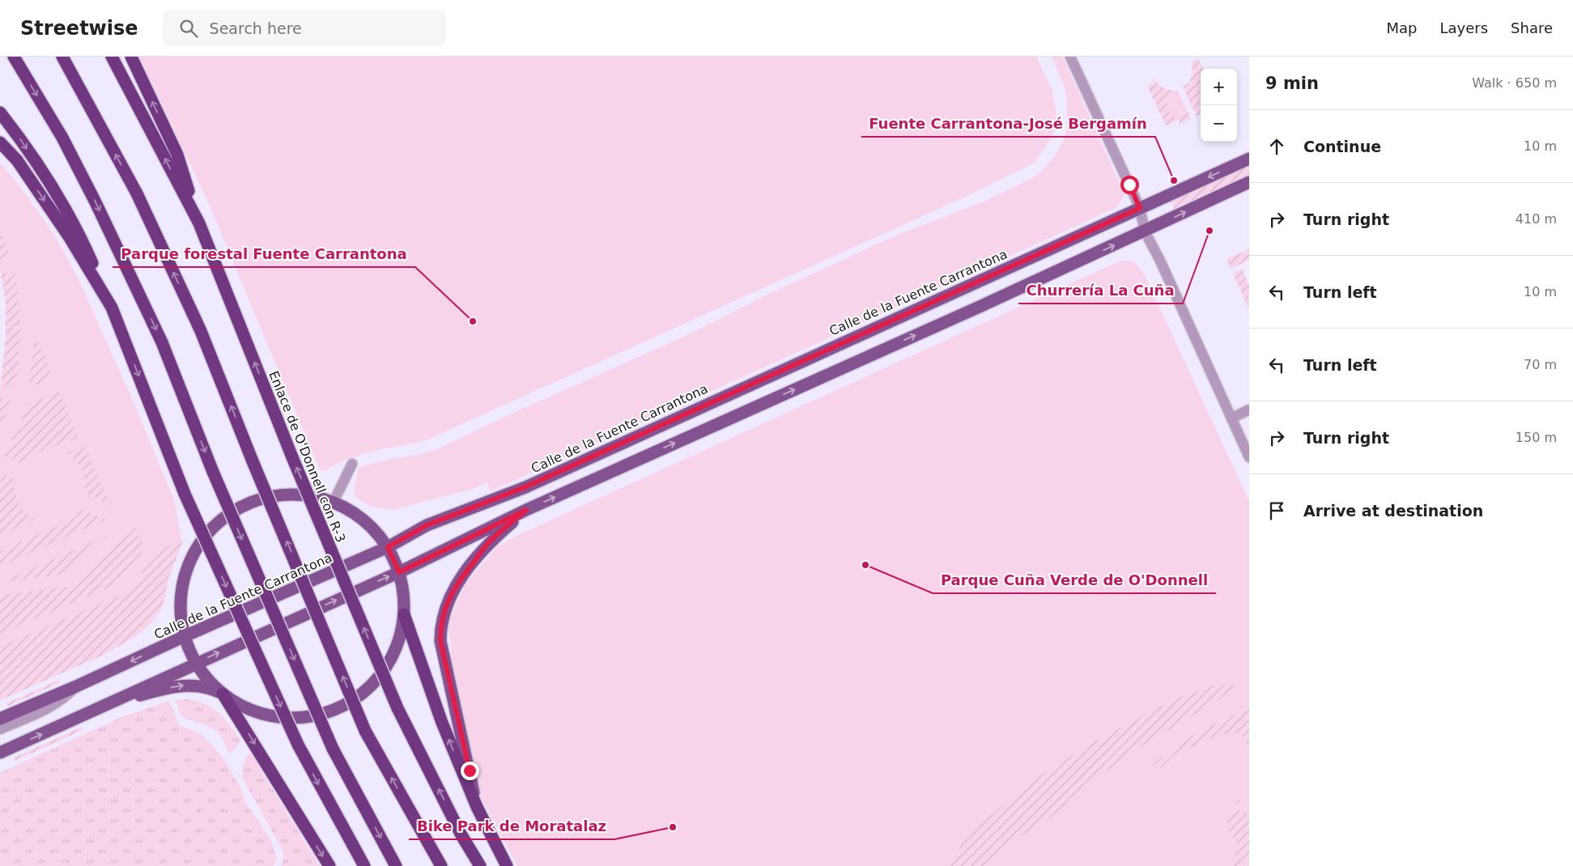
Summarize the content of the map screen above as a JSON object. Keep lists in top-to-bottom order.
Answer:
{
  "streets": {
    "highway": ["Enlace de O'Donnell con R-3"],
    "main road": ["Calle de la Fuente Carrantona"]
  },
  "places": [
    "Fuente Carrantona-José Bergamín",
    "Churrería La Cuña",
    "Parque forestal Fuente Carrantona",
    "Parque Cuña Verde de O'Donnell",
    "Bike Park de Moratalaz"
  ],
  "page": {
    "header": "Streetwise",
    "search": "Search here",
    "nav": ["Map", "Layers", "Share"],
    "heading": ["9 min", "Walk · 650 m"],
    "map_buttons": ["+", "−"],
    "list": [
      ["Continue", "10 m"],
      ["Turn right", "410 m"],
      ["Turn left", "10 m"],
      ["Turn left", "70 m"],
      ["Turn right", "150 m"],
      "Arrive at destination"
    ]
  }
}
